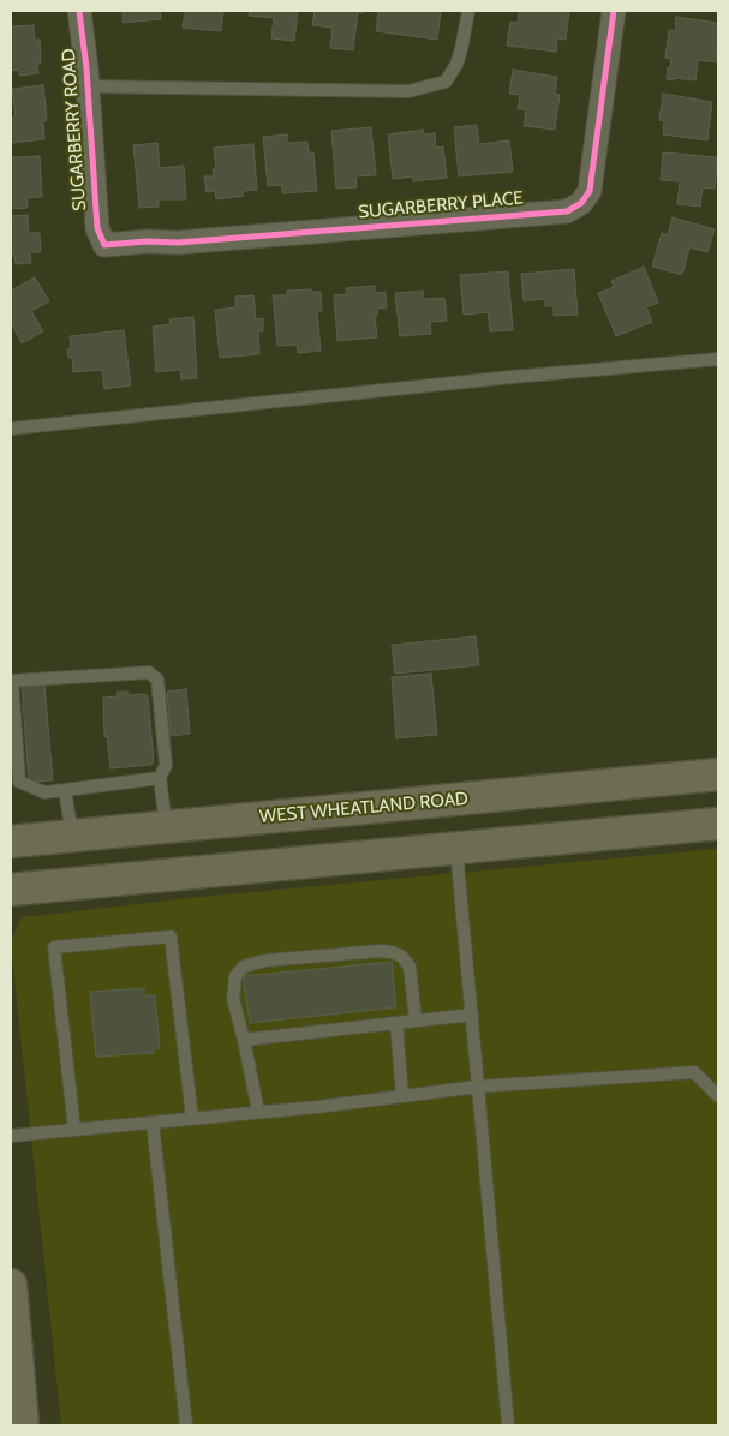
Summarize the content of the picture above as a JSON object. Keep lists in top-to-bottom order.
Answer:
{
  "streets": {
    "main road": ["WEST WHEATLAND ROAD"],
    "street": ["SUGARBERRY ROAD", "SUGARBERRY PLACE"]
  },
  "crossings": [
    ["SUGARBERRY ROAD", "SUGARBERRY PLACE"]
  ]
}
